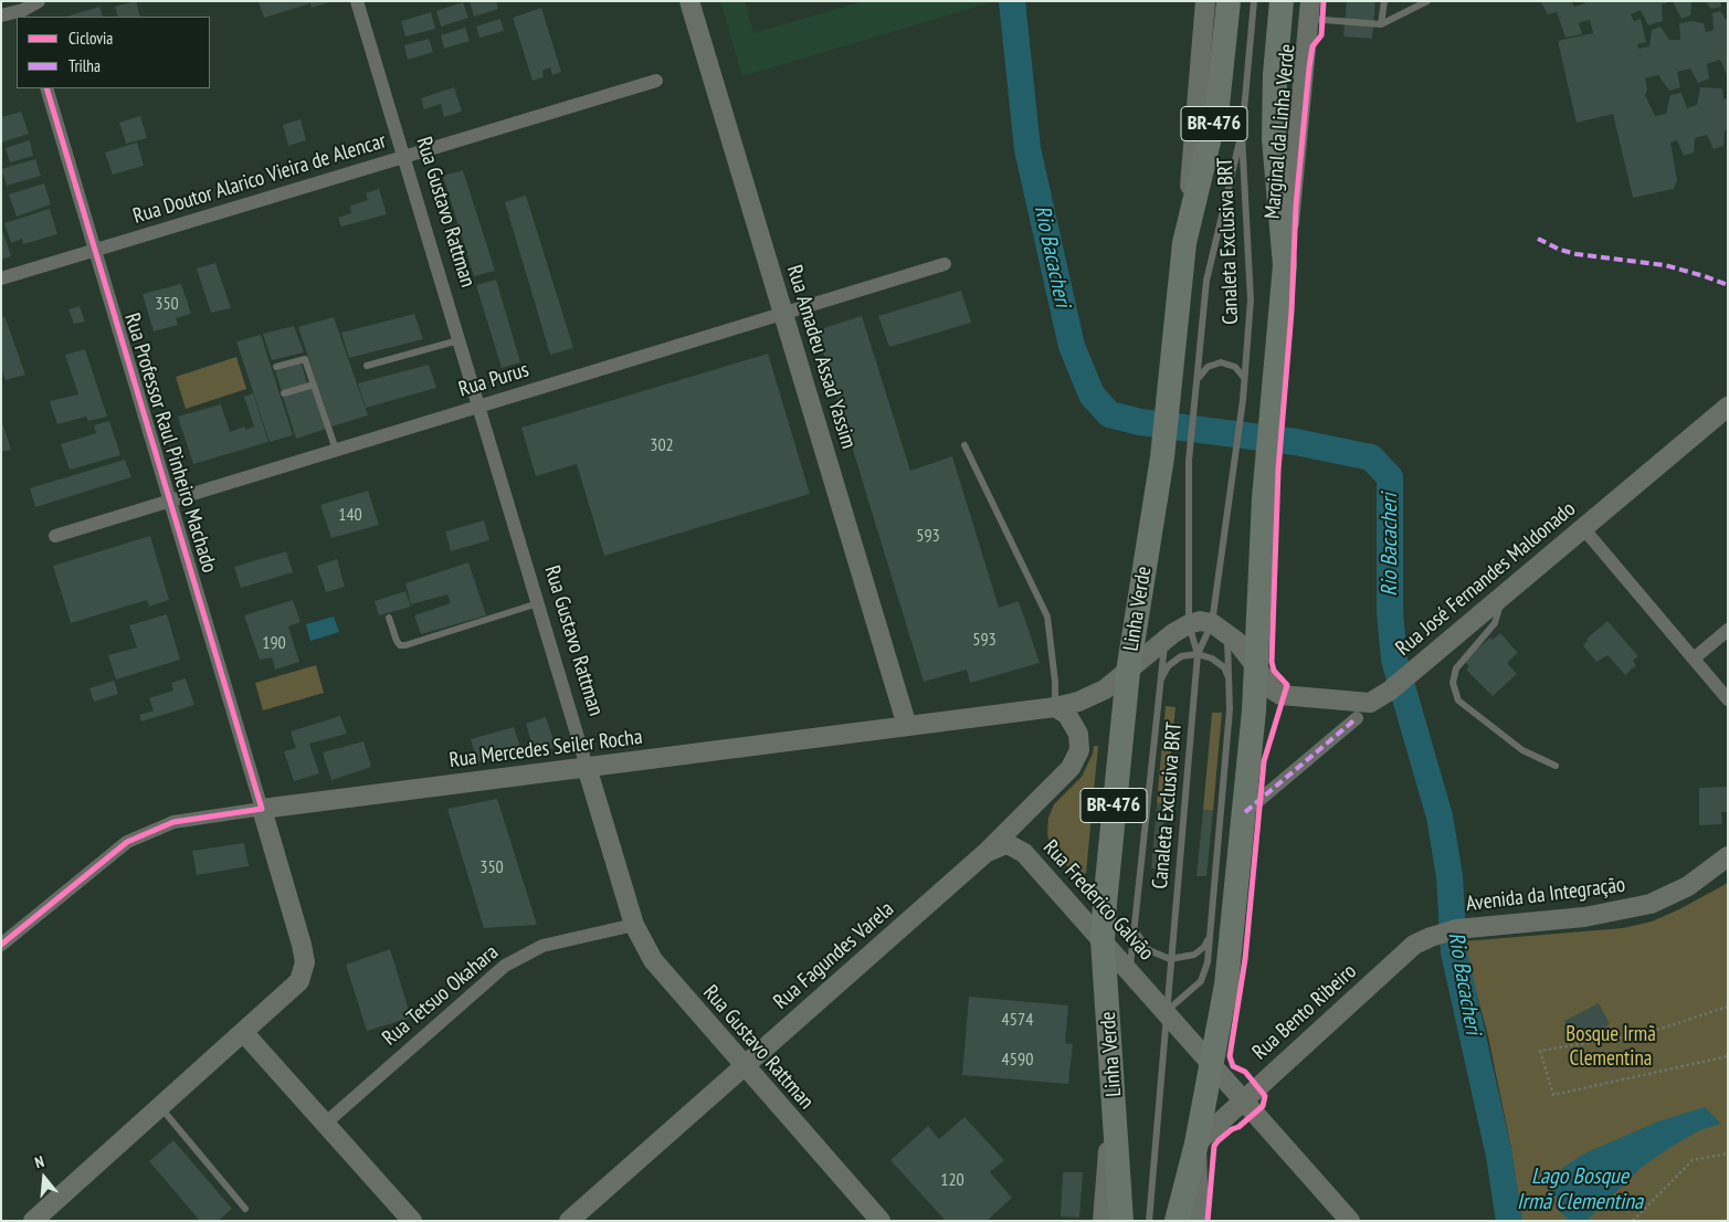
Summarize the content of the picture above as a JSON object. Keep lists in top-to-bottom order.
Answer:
{
  "streets": {
    "highway": ["BR-476", "Linha Verde"],
    "main road": [
      "Marginal da Linha Verde",
      "Rua Gustavo Rattman",
      "Rua Amadeu Assad Yassim",
      "Rua Professor Raul Pinheiro Machado",
      "Rua José Fernandes Maldonado",
      "Rua Mercedes Seiler Rocha",
      "Avenida da Integração",
      "Rua Frederico Galvão",
      "Rua Fagundes Varela",
      "Rua Bento Ribeiro"
    ],
    "street": ["Rua Doutor Alarico Vieira de Alencar", "Rua Purus", "Rua Tetsuo Okahara"],
    "lane": ["Canaleta Exclusiva BRT"]
  },
  "crossings": [
    ["BR-476", "Marginal da Linha Verde"],
    ["BR-476", "Rua José Fernandes Maldonado"],
    ["BR-476", "Rua Frederico Galvão"],
    ["BR-476", "Rua Bento Ribeiro"],
    ["Rua Doutor Alarico Vieira de Alencar", "Rua Gustavo Rattman"],
    ["Rua Doutor Alarico Vieira de Alencar", "Rua Professor Raul Pinheiro Machado"],
    ["Rua Gustavo Rattman", "Rua Purus"],
    ["Rua Gustavo Rattman", "Rua Mercedes Seiler Rocha"],
    ["Rua Gustavo Rattman", "Rua Fagundes Varela"],
    ["Rua Gustavo Rattman", "Rua Tetsuo Okahara"],
    ["Canaleta Exclusiva BRT", "Rua José Fernandes Maldonado"],
    ["Canaleta Exclusiva BRT", "Rua Mercedes Seiler Rocha"],
    ["Canaleta Exclusiva BRT", "Rua Frederico Galvão"],
    ["Rua Amadeu Assad Yassim", "Rua Purus"],
    ["Rua Amadeu Assad Yassim", "Rua Mercedes Seiler Rocha"],
    ["Rua Purus", "Rua Professor Raul Pinheiro Machado"],
    ["Rua Professor Raul Pinheiro Machado", "Rua Mercedes Seiler Rocha"],
    ["Linha Verde", "Rua Mercedes Seiler Rocha"],
    ["Linha Verde", "Rua Frederico Galvão"],
    ["Rua Mercedes Seiler Rocha", "Rua Fagundes Varela"],
    ["Avenida da Integração", "Rua Bento Ribeiro"],
    ["Rua Frederico Galvão", "Rua Fagundes Varela"],
    ["Rua Frederico Galvão", "Rua Bento Ribeiro"]
  ],
  "water": ["Rio Bacacheri", "Lago Bosque Irmã Clementina"],
  "parks": ["Bosque Irmã Clementina"],
  "house_numbers": [
    "350",
    "302",
    "140",
    "593",
    "593",
    "190",
    "350",
    "4574",
    "4590",
    "120"
  ],
  "legend": ["Ciclovia", "Trilha"],
  "north": "top"
}
